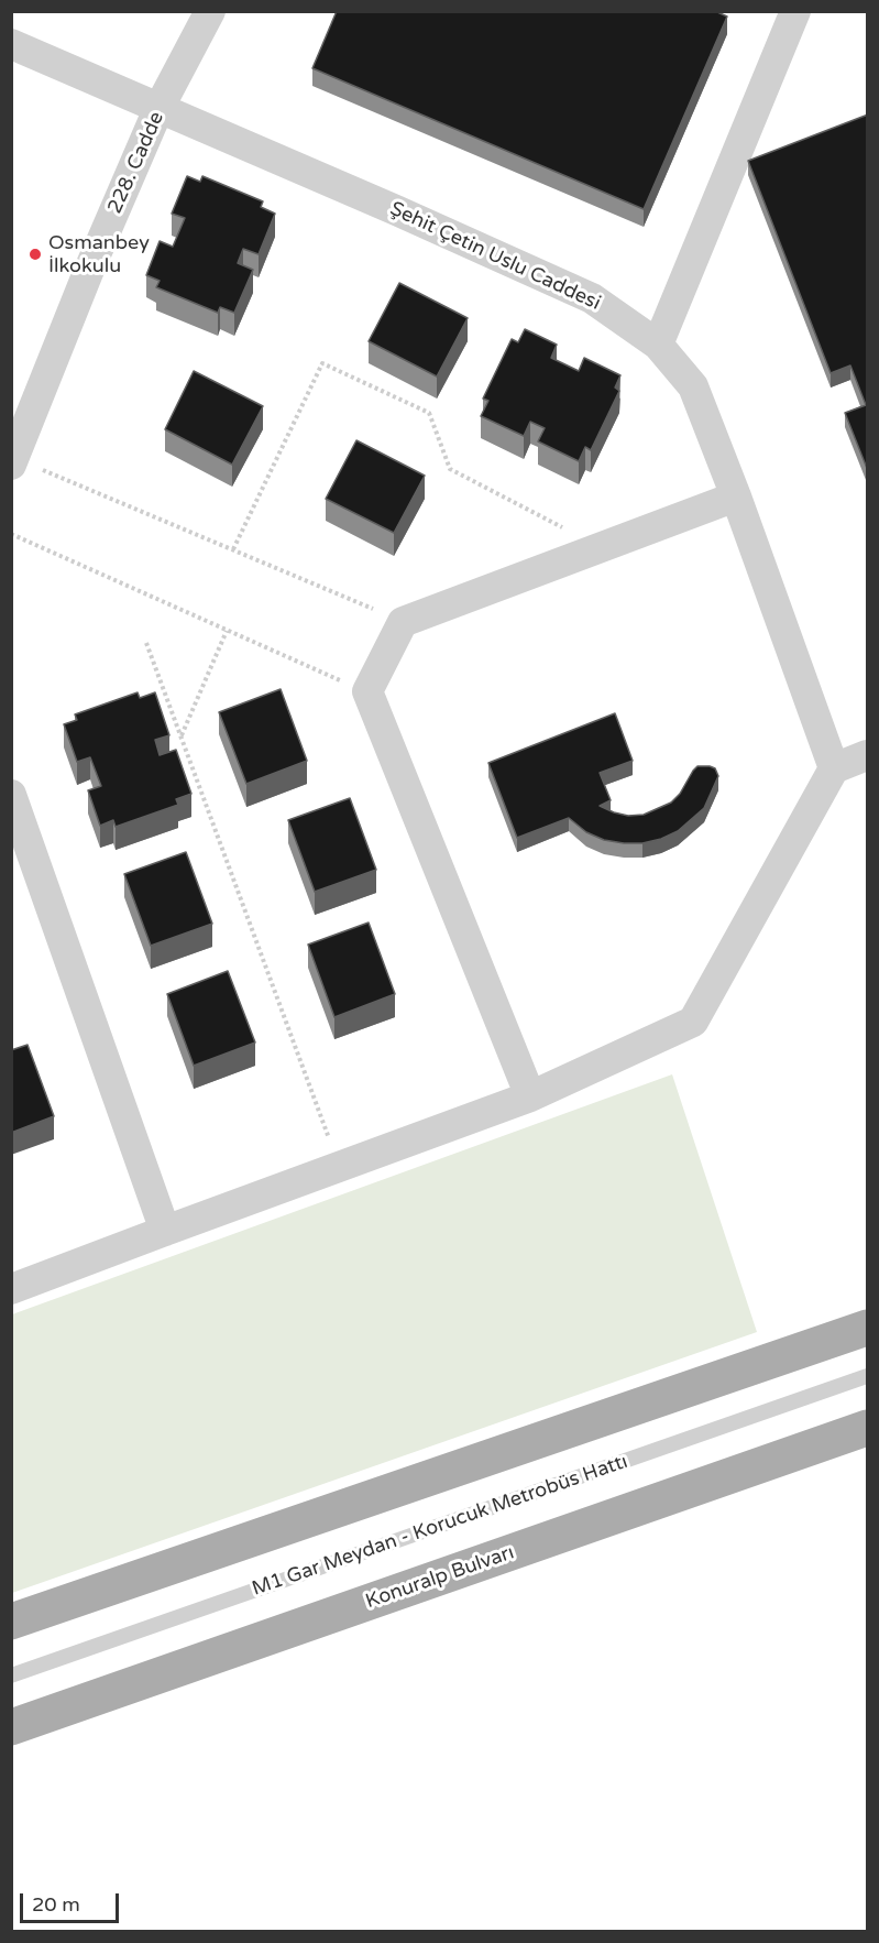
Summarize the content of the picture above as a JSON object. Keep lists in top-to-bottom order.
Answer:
{
  "streets": {
    "main road": ["Konuralp Bulvarı"],
    "street": ["228. Cadde", "Şehit Çetin Uslu Caddesi"],
    "lane": ["M1 Gar Meydan - Korucuk Metrobüs Hattı"]
  },
  "crossings": [
    ["228. Cadde", "Şehit Çetin Uslu Caddesi"]
  ],
  "places": ["Osmanbey İlkokulu"],
  "scale_bar": "20 m"
}
